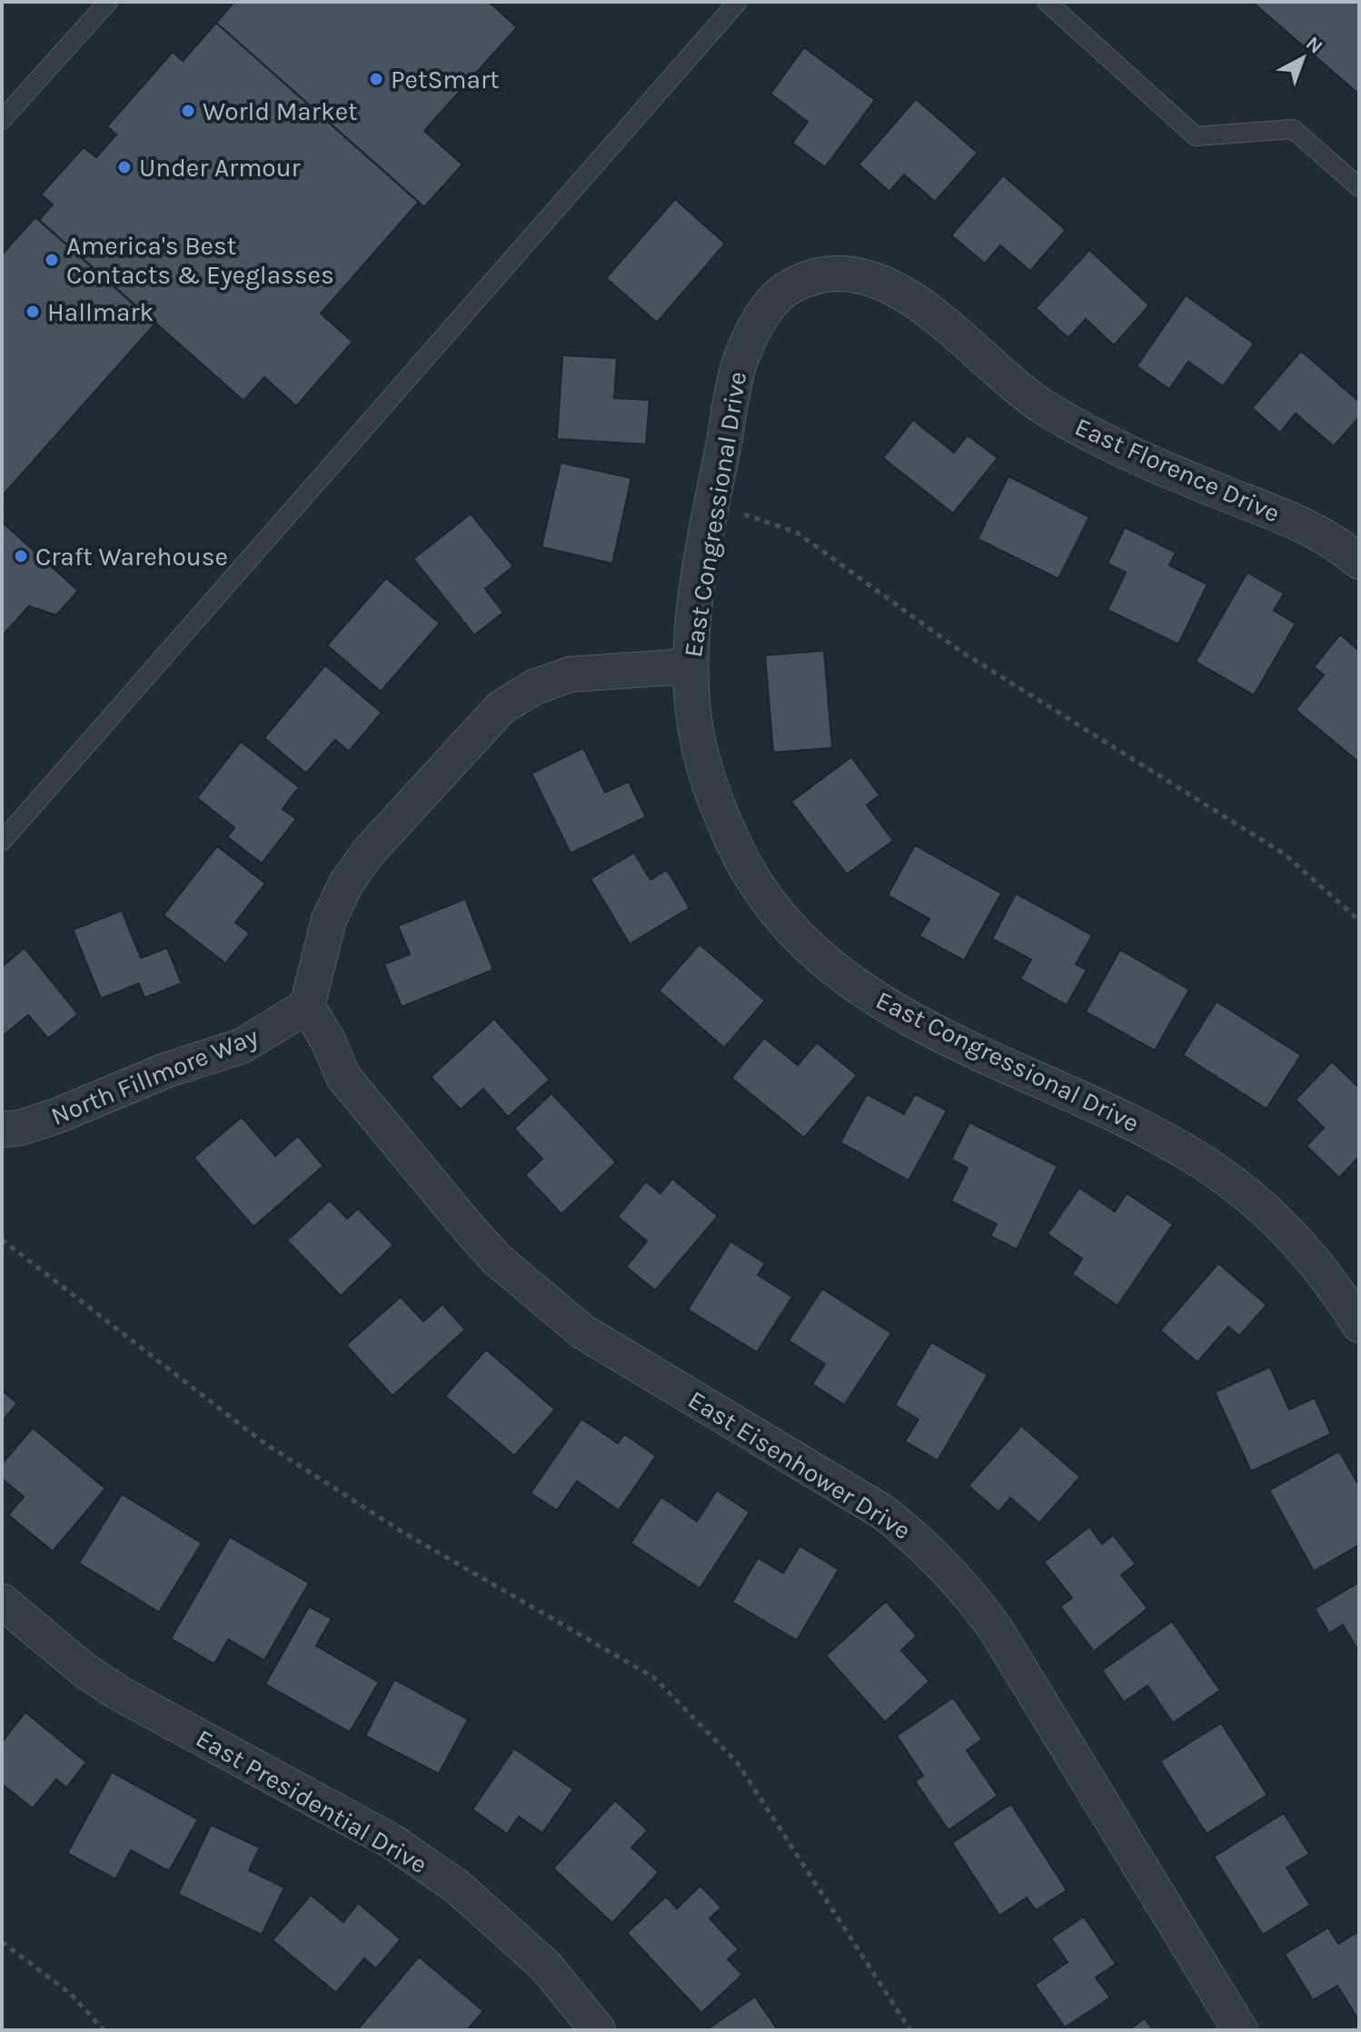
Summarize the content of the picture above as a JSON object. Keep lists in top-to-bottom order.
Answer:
{
  "streets": {
    "street": [
      "East Florence Drive",
      "East Congressional Drive",
      "North Fillmore Way",
      "East Eisenhower Drive",
      "East Presidential Drive"
    ]
  },
  "crossings": [
    ["East Florence Drive", "East Congressional Drive"],
    ["North Fillmore Way", "East Eisenhower Drive"]
  ],
  "places": [
    "PetSmart",
    "World Market",
    "Under Armour",
    "America's Best Contacts & Eyeglasses",
    "Hallmark",
    "Craft Warehouse"
  ],
  "north": "top right"
}
